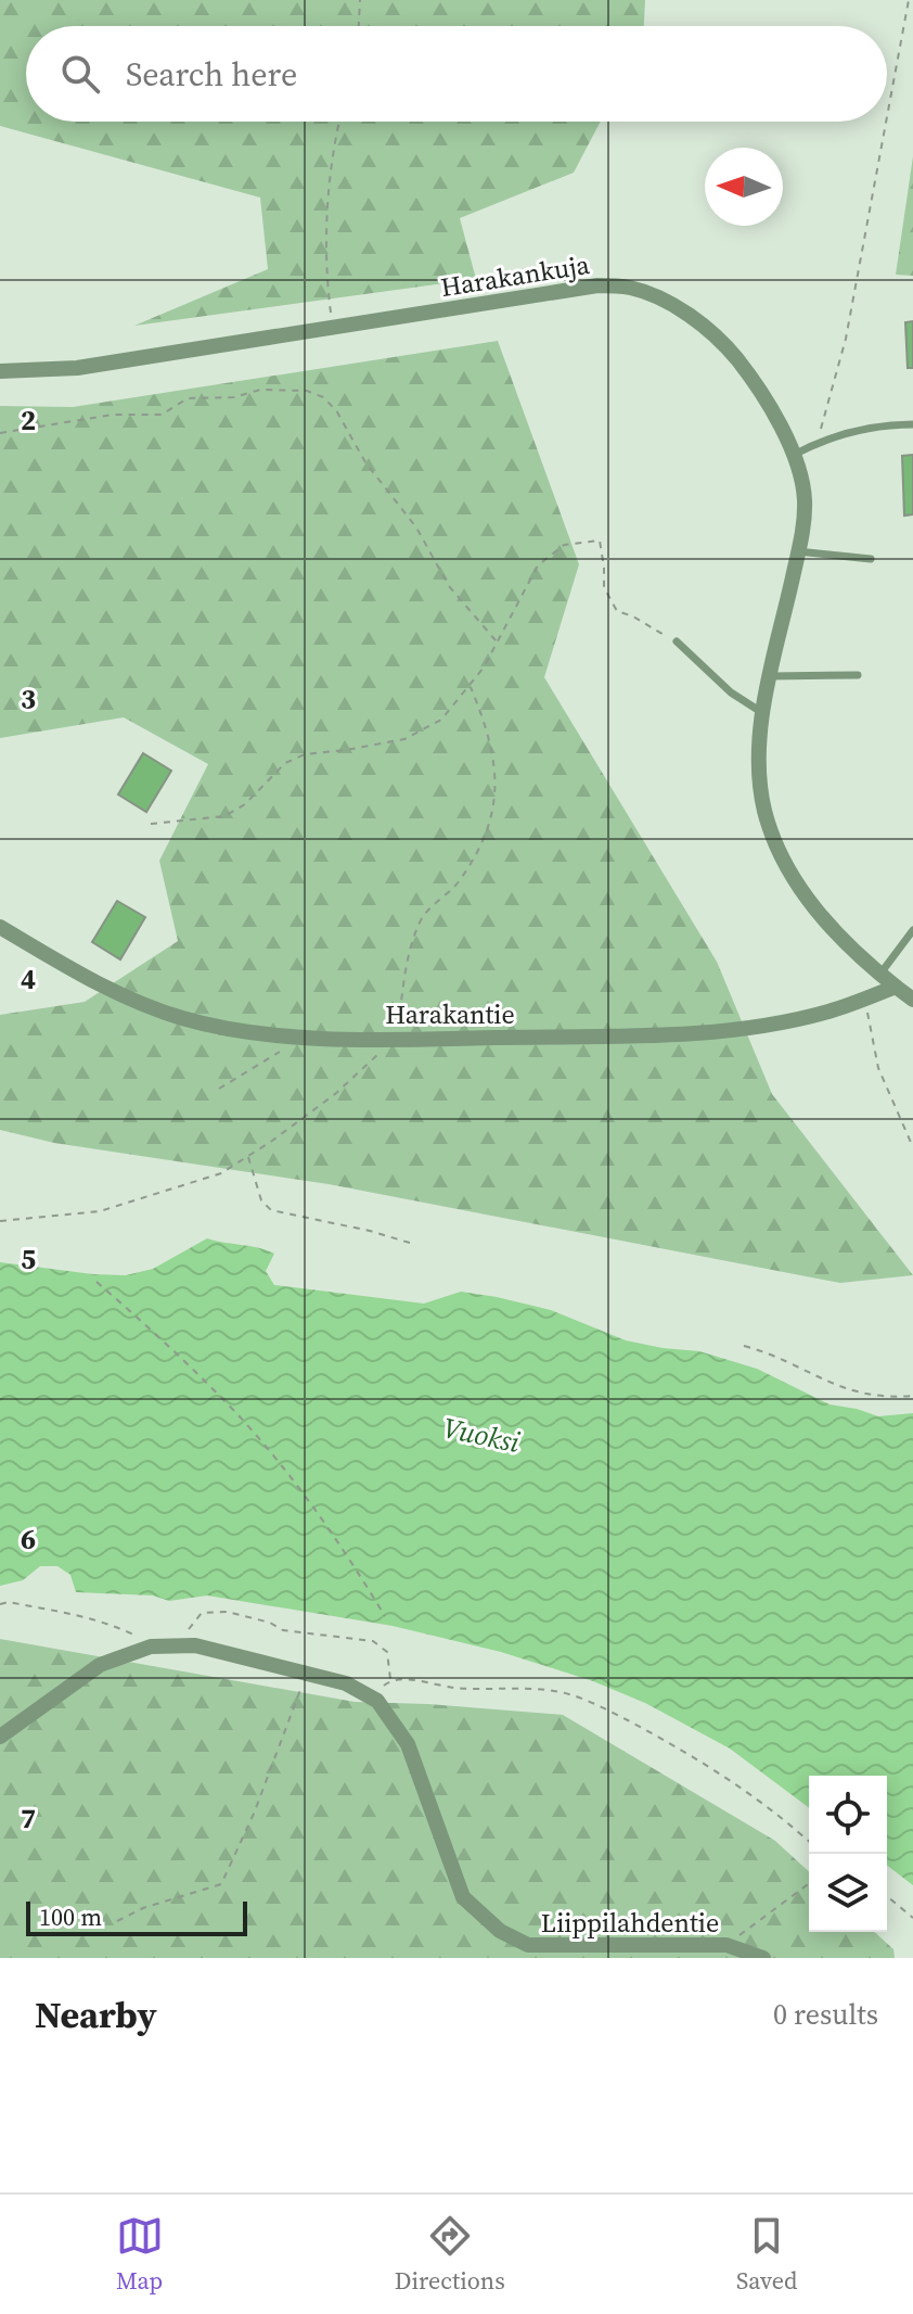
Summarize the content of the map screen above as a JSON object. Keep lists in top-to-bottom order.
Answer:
{
  "streets": {
    "street": ["Harakankuja", "Harakantie", "Liippilahdentie"]
  },
  "crossings": [
    ["Harakankuja", "Harakantie"]
  ],
  "water": ["Vuoksi"],
  "scale_bar": "100 m",
  "north": "left",
  "page": {
    "search": "Search here",
    "scale": "100 m",
    "heading": ["Nearby", "0 results"],
    "nav": ["Map", "Directions", "Saved"]
  },
  "grid": {
    "rows": [
      "2",
      "3",
      "4",
      "5",
      "6",
      "7"
    ]
  }
}
